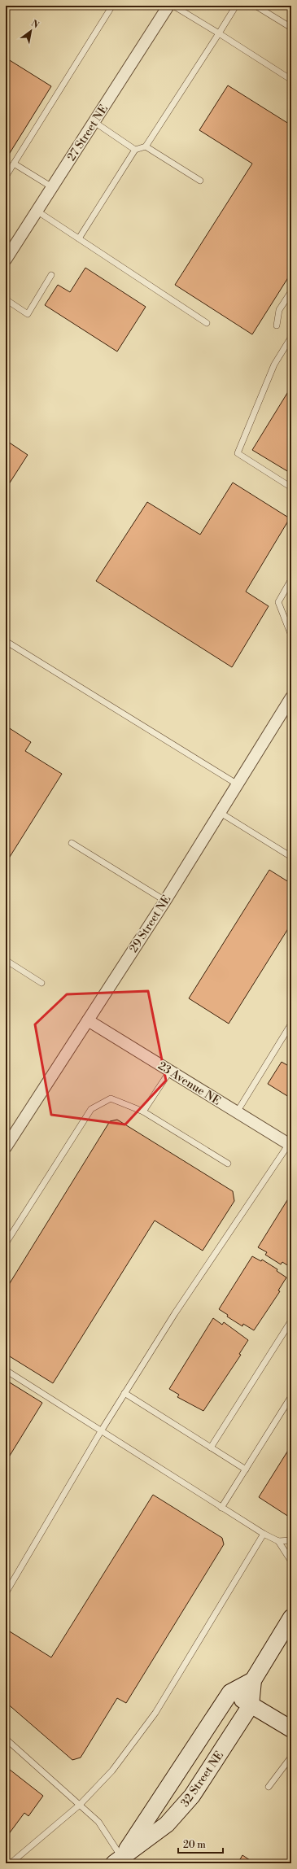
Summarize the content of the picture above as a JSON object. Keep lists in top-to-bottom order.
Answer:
{
  "streets": {
    "street": [
      "27 Street NE",
      "29 Street NE",
      "23 Avenue NE",
      "32 Street NE"
    ]
  },
  "crossings": [
    ["29 Street NE", "23 Avenue NE"]
  ],
  "scale_bar": "20 m",
  "north": "top right"
}
